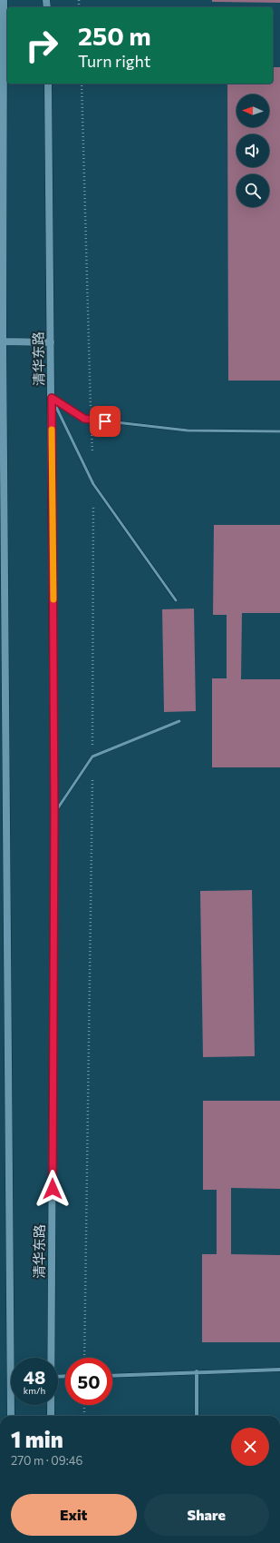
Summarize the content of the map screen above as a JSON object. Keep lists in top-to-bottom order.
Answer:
{
  "streets": {
    "main road": ["清华东路"]
  },
  "north": "left",
  "page": {
    "turn": ["250 m", "Turn right"],
    "speed": "48 km/h",
    "limit": "50",
    "heading": ["1 min", "270 m · 09:46"],
    "buttons": ["Exit", "Share"]
  }
}
